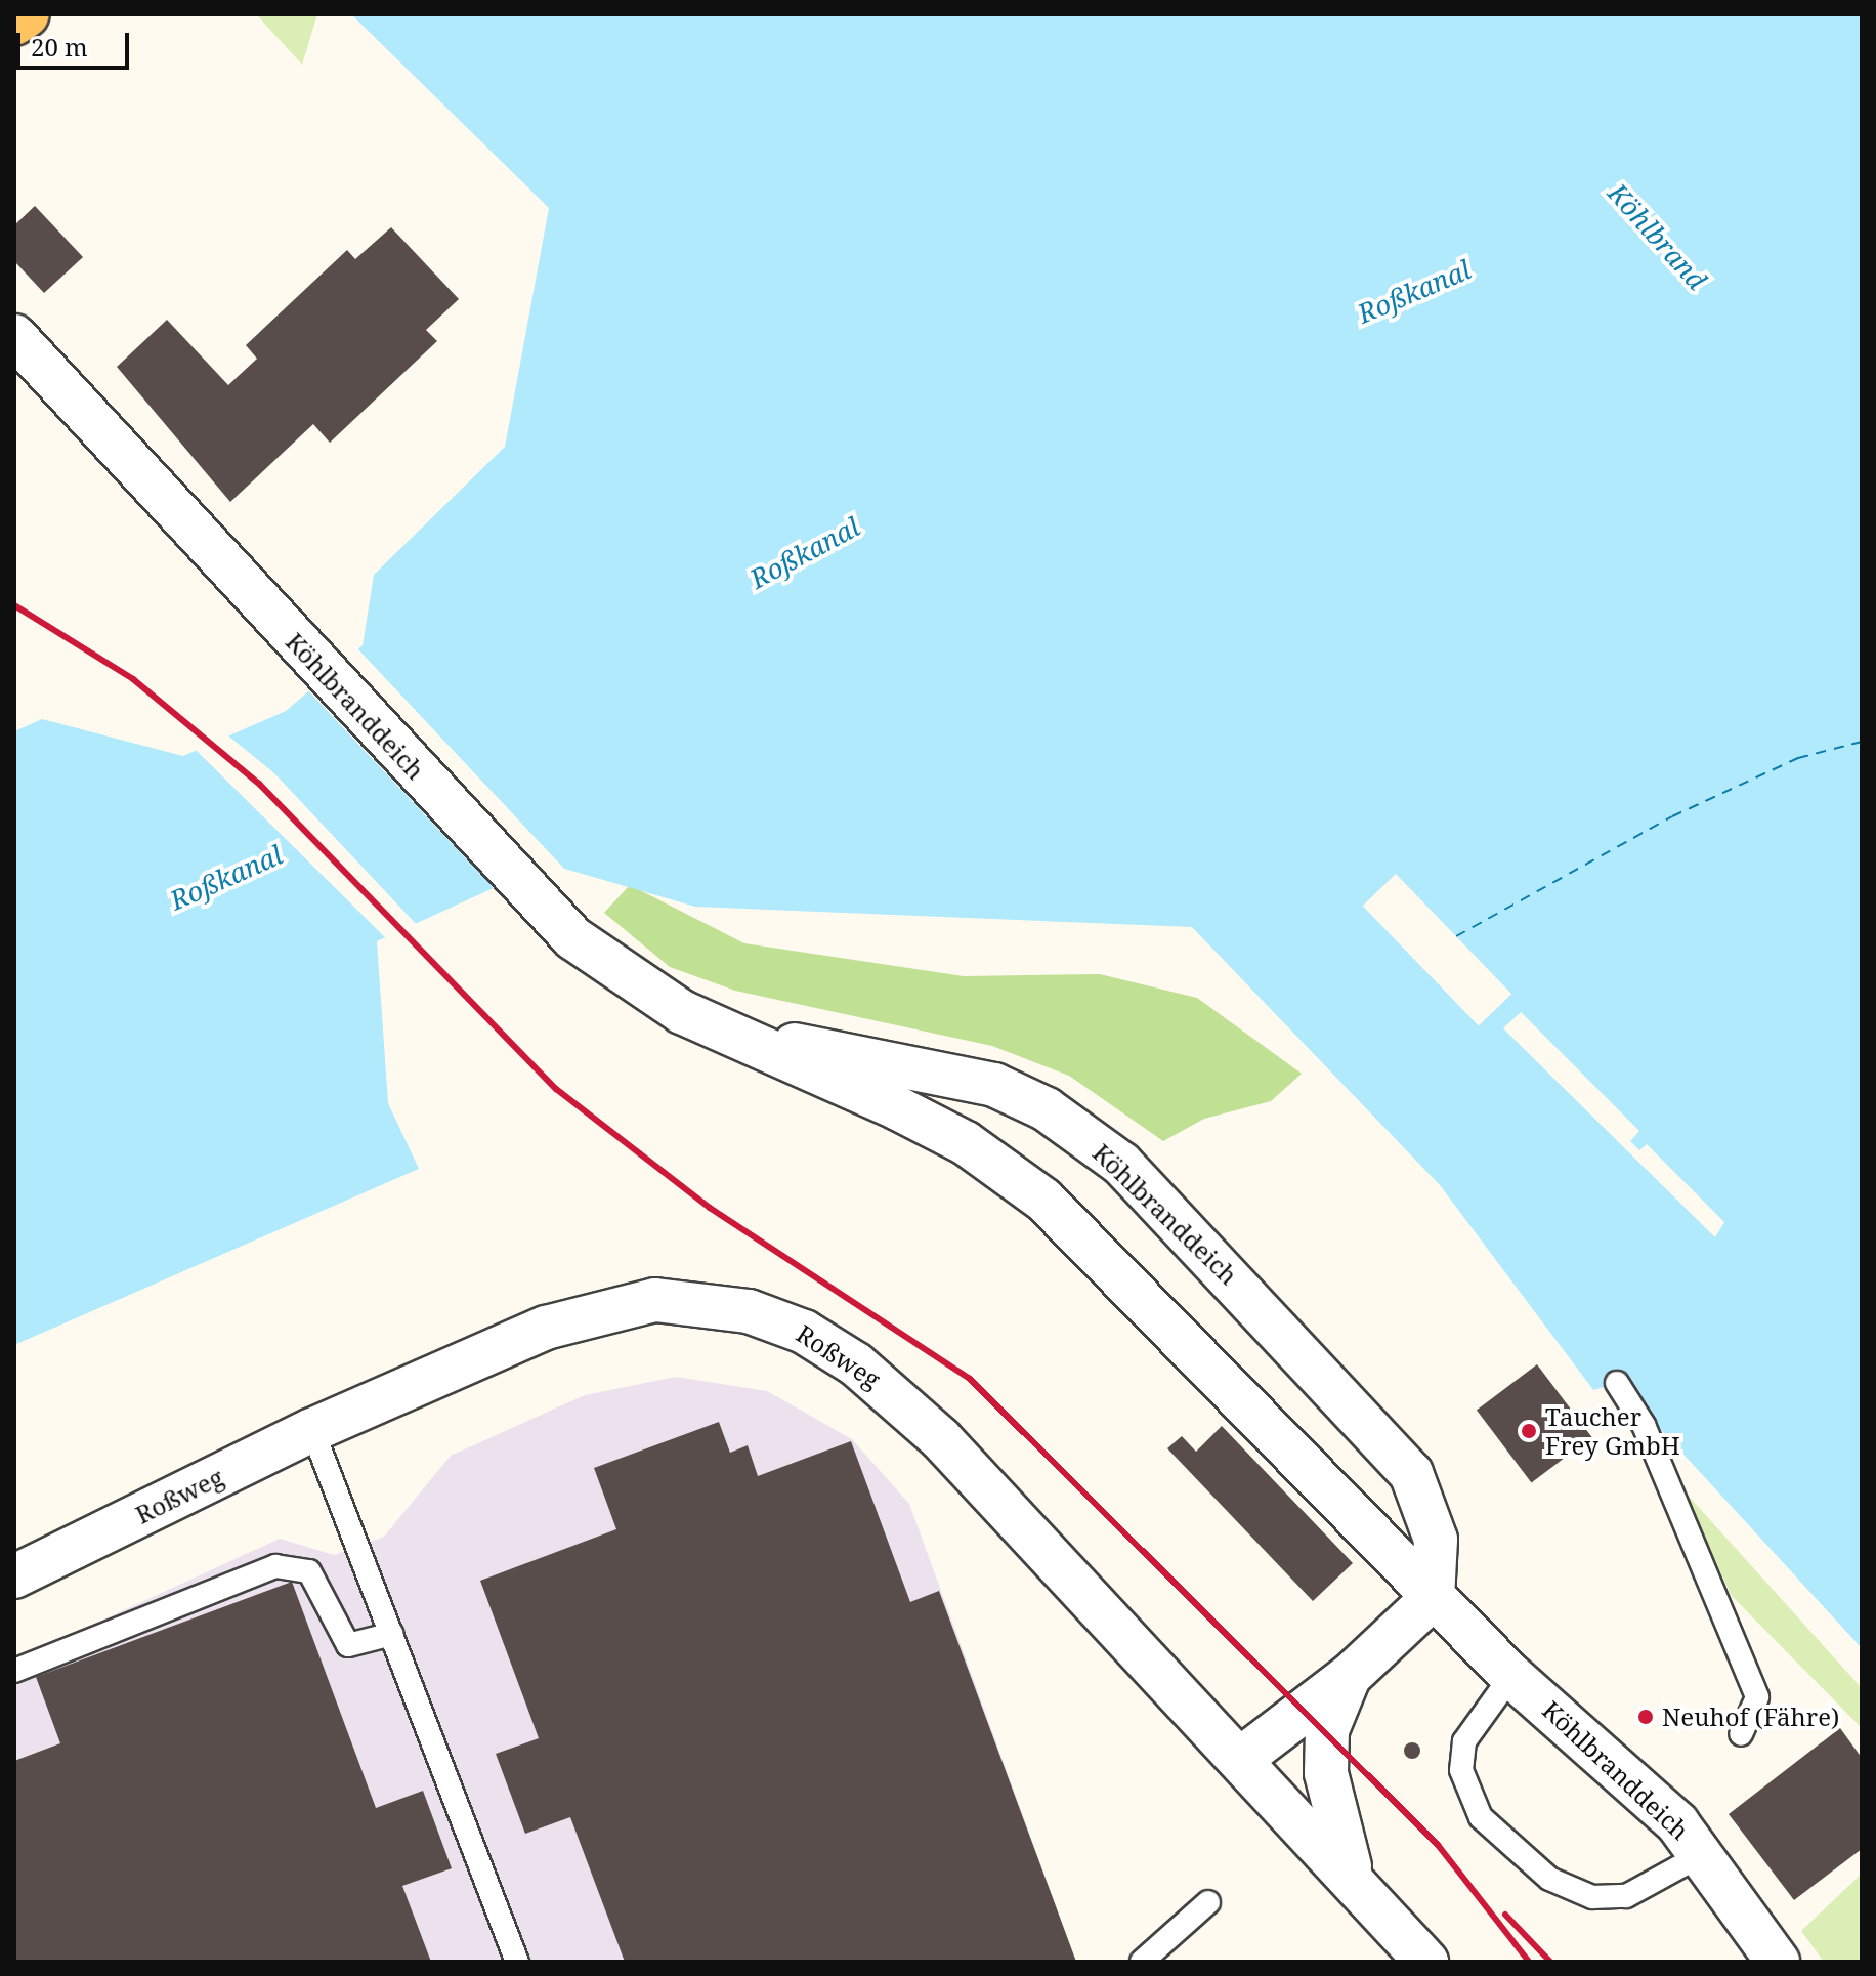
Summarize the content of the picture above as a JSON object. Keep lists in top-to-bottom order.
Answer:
{
  "streets": {
    "street": ["Köhlbranddeich", "Roßweg"]
  },
  "water": ["Köhlbrand", "Roßkanal"],
  "places": ["Taucher Frey GmbH", "Neuhof (Fähre)"],
  "scale_bar": "20 m"
}
